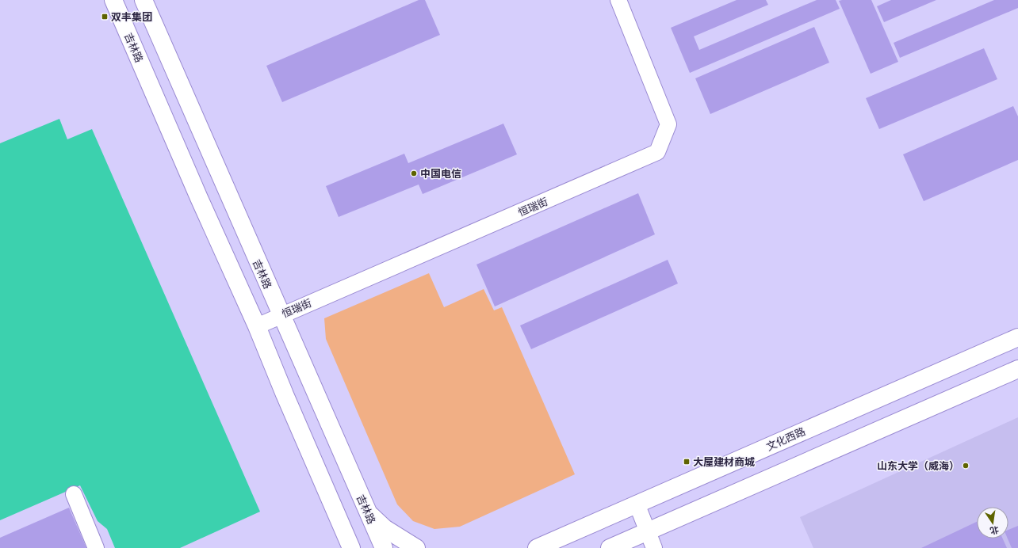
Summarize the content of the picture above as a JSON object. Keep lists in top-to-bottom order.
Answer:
{
  "streets": {
    "main road": ["吉林路", "文化西路"],
    "street": ["恒瑞街"]
  },
  "crossings": [
    ["吉林路", "恒瑞街"]
  ],
  "places": {
    "transit": ["双丰集团", "大屋建材商城"],
    "other": ["中国电信", "山东大学（威海）"]
  },
  "north": "bottom"
}
